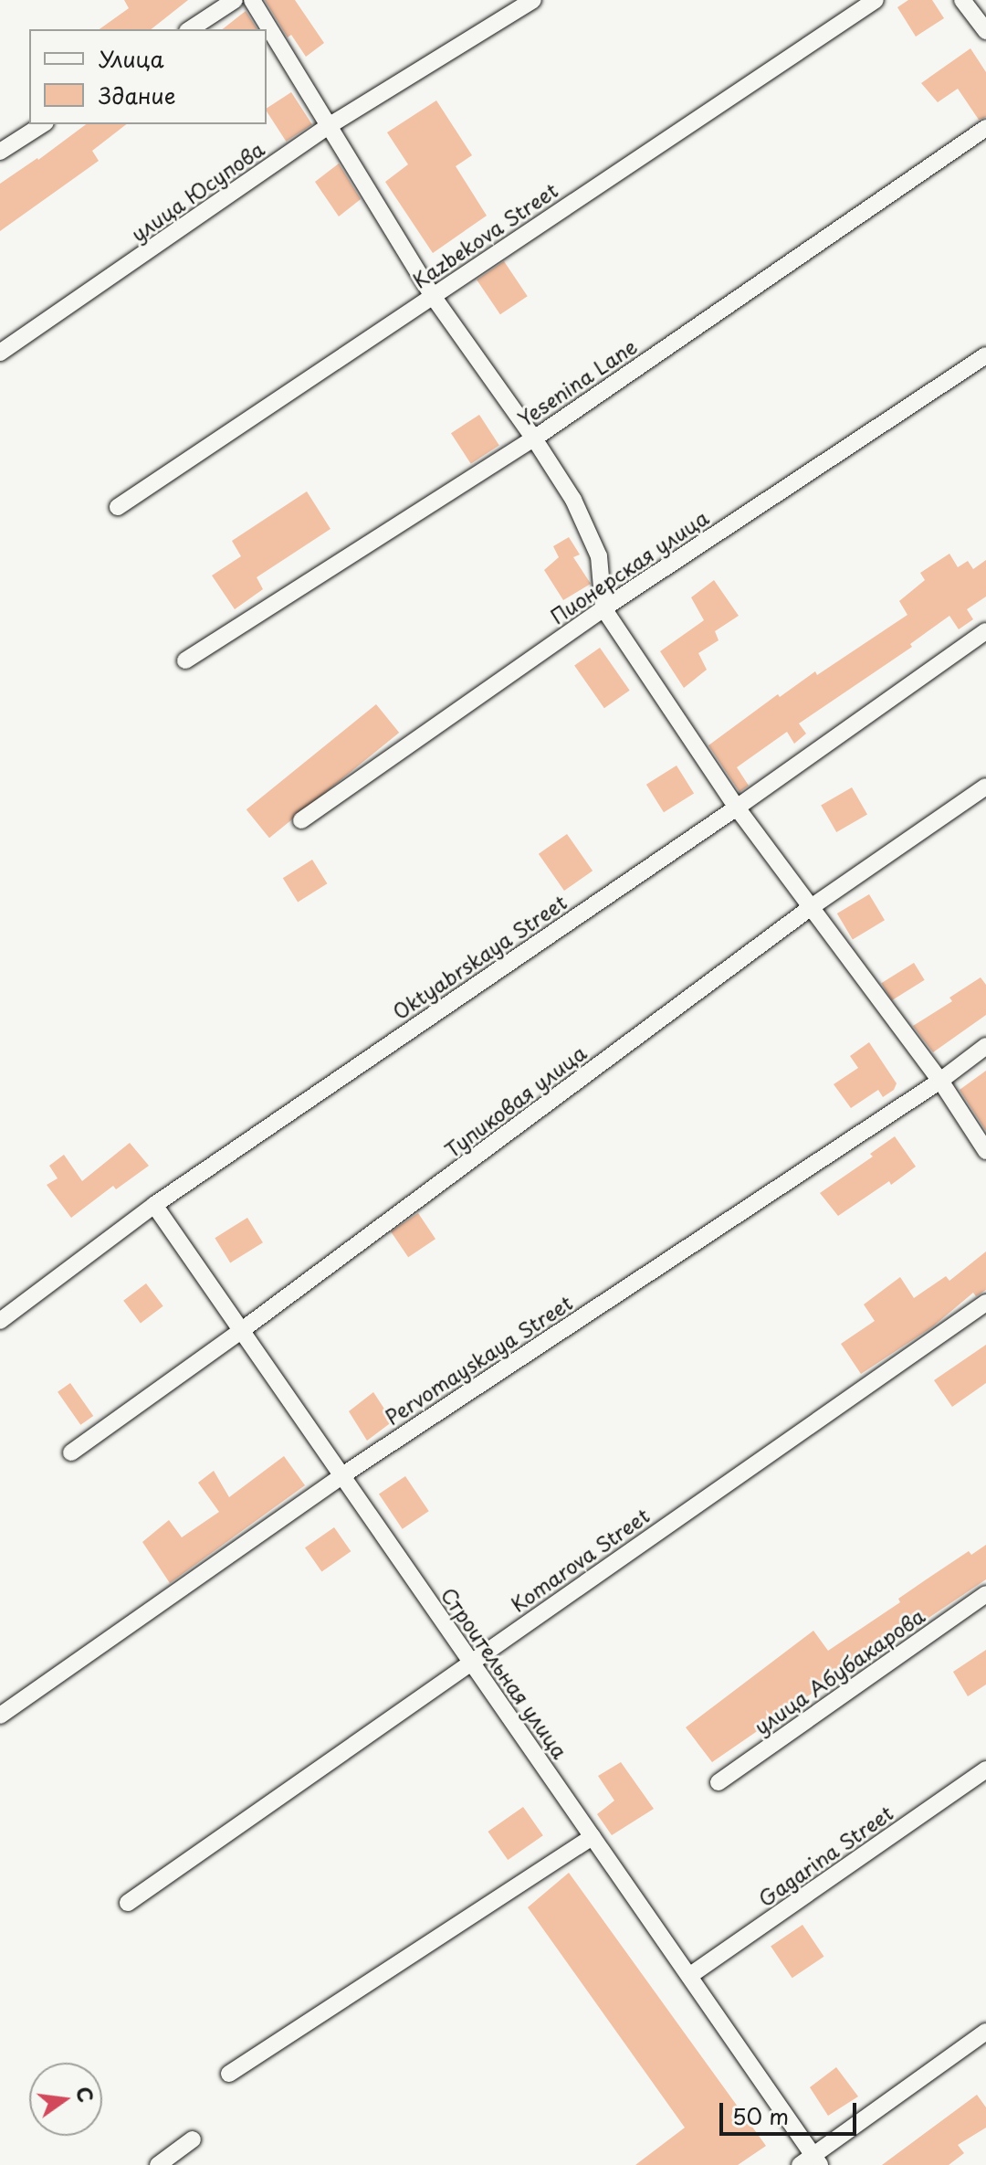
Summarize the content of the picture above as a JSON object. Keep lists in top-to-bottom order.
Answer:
{
  "streets": {
    "street": [
      "улица Юсупова",
      "Kazbekova Street",
      "Yesenina Lane",
      "Пионерская улица",
      "Oktyabrskaya Street",
      "Тупиковая улица",
      "Pervomayskaya Street",
      "Komarova Street",
      "улица Абубакарова",
      "Строительная улица",
      "Gagarina Street"
    ]
  },
  "crossings": [
    ["Oktyabrskaya Street", "Строительная улица"],
    ["Тупиковая улица", "Строительная улица"],
    ["Pervomayskaya Street", "Строительная улица"],
    ["Komarova Street", "Строительная улица"],
    ["Строительная улица", "Gagarina Street"]
  ],
  "legend": ["Улица", "Здание"],
  "scale_bar": "50 m",
  "north": "right"
}
